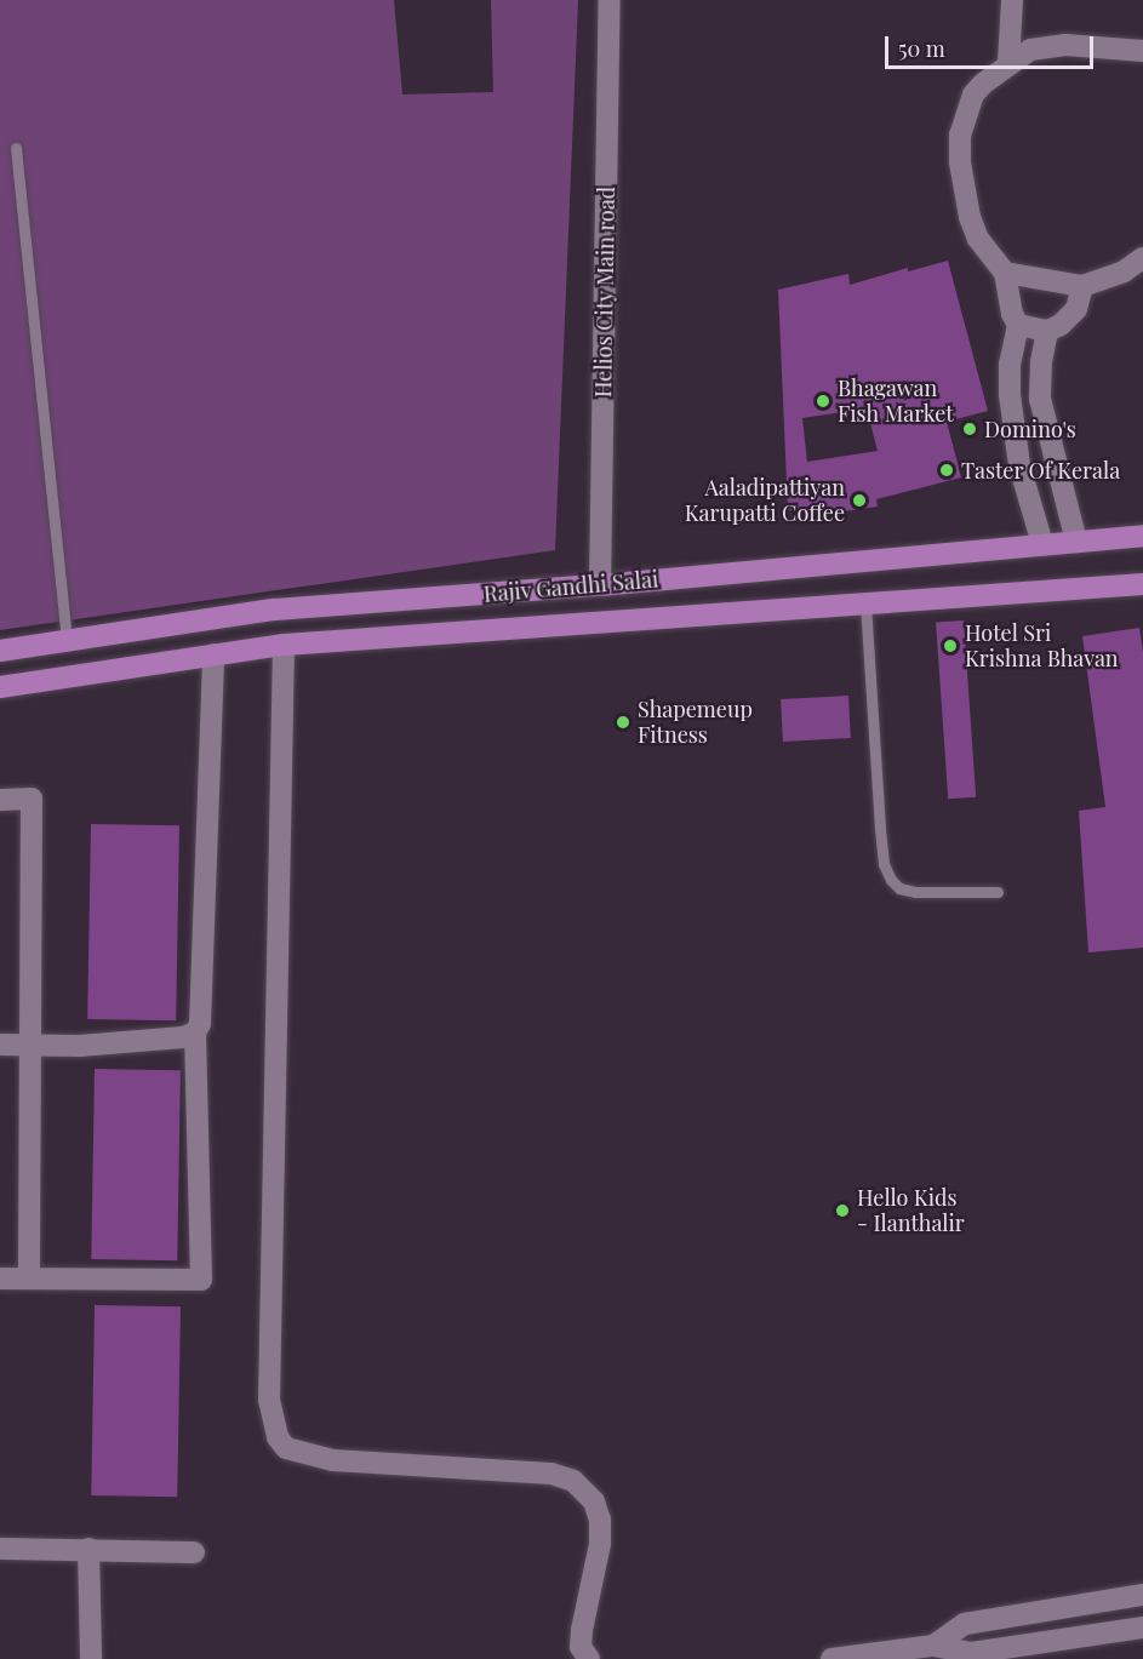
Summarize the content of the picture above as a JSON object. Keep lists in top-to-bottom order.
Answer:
{
  "streets": {
    "main road": ["Rajiv Gandhi Salai"],
    "street": ["Helios City Main road"]
  },
  "crossings": [
    ["Helios City Main road", "Rajiv Gandhi Salai"]
  ],
  "places": [
    "Bhagawan Fish Market",
    "Domino's",
    "Taster Of Kerala",
    "Aaladipattiyan Karupatti Coffee",
    "Hotel Sri Krishna Bhavan",
    "Shapemeup Fitness",
    "Hello Kids - Ilanthalir"
  ],
  "scale_bar": "50 m"
}
